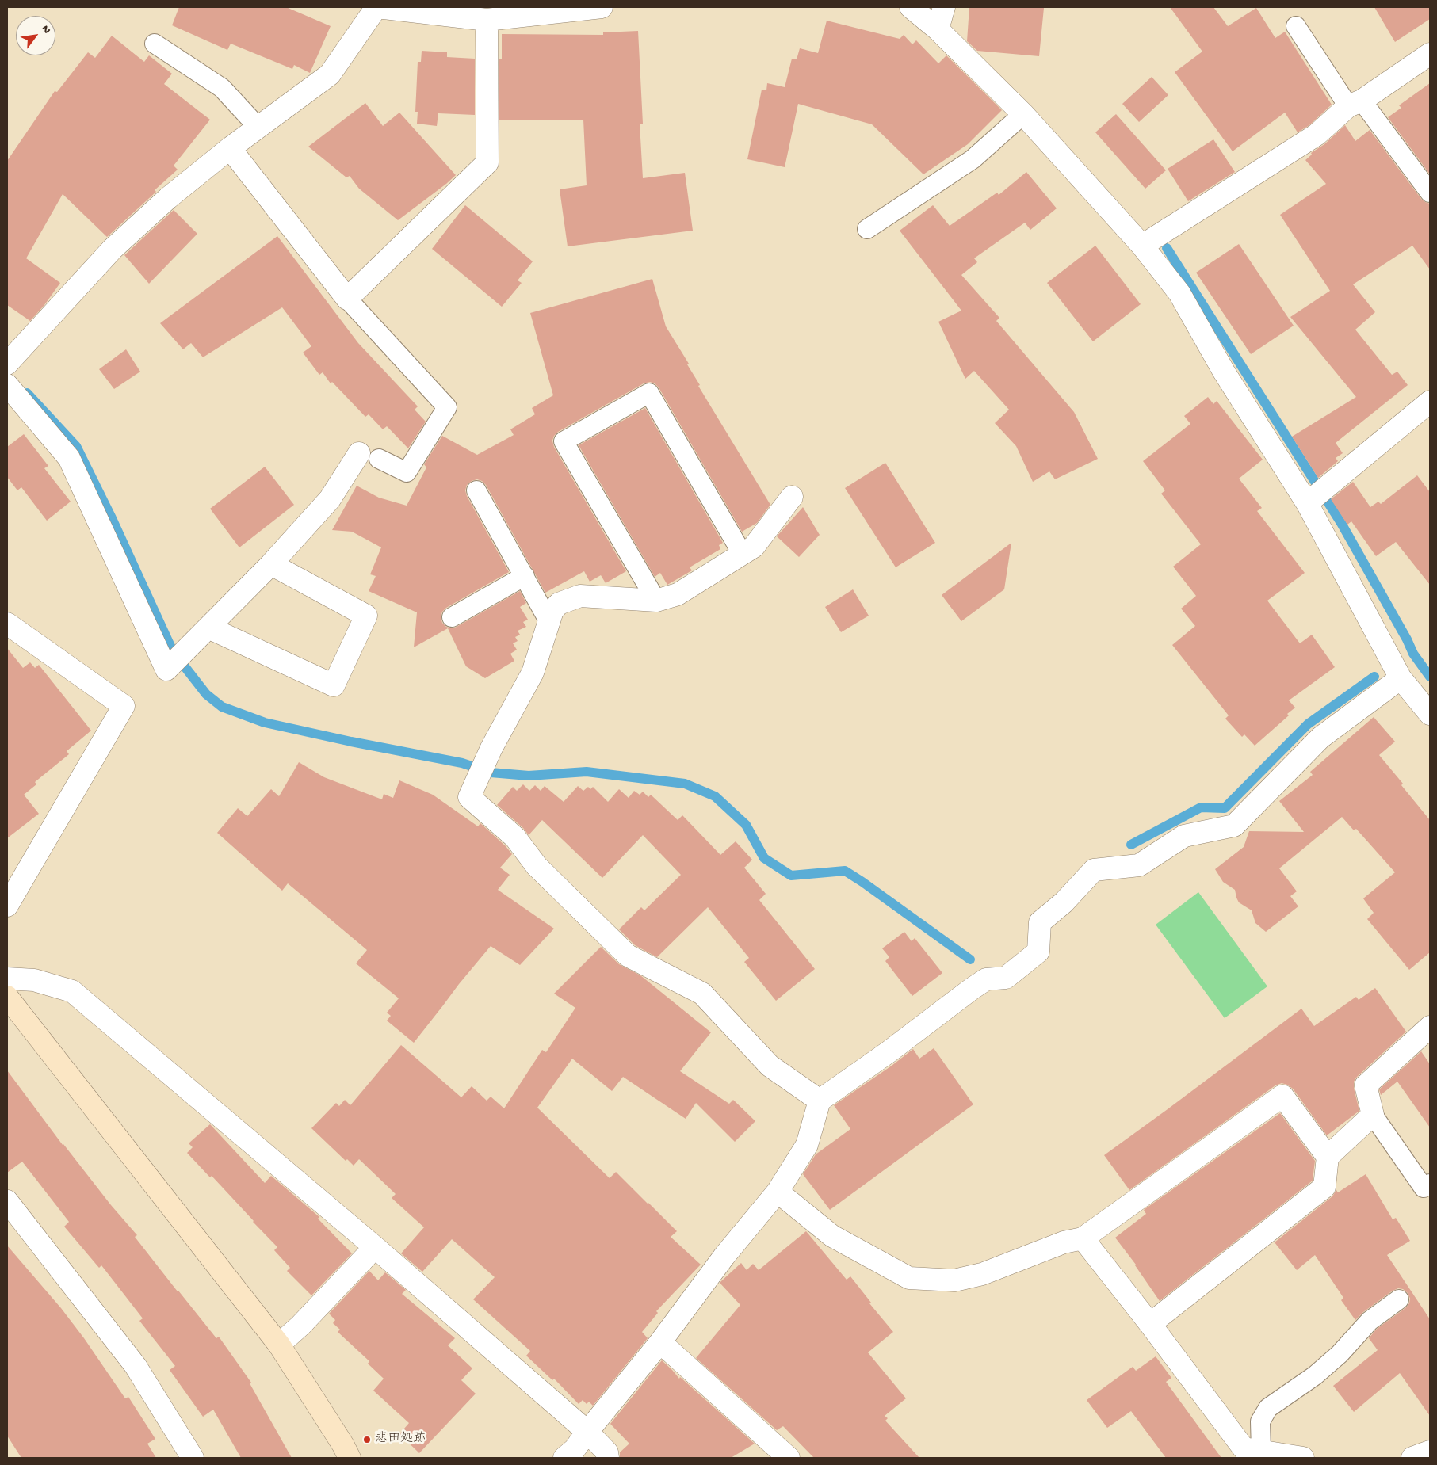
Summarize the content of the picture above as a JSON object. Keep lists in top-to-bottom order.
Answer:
{
  "places": ["悲田処跡"],
  "north": "top right"
}
